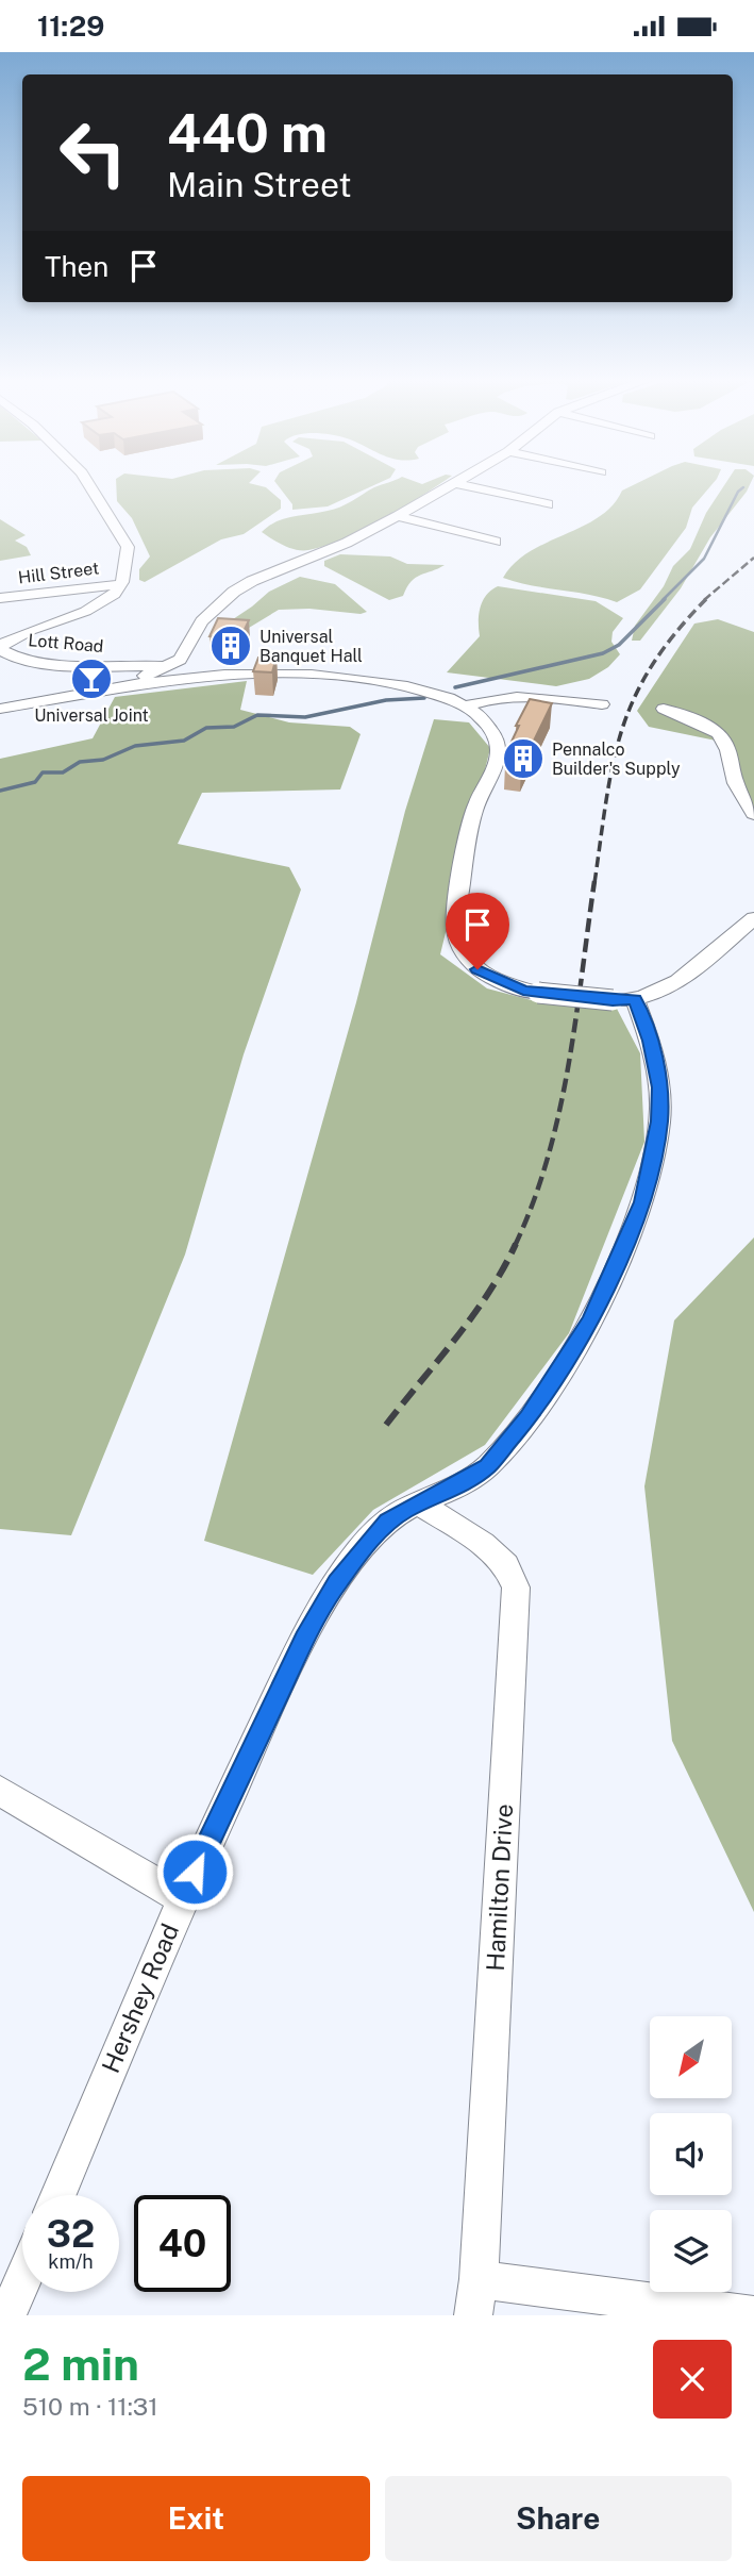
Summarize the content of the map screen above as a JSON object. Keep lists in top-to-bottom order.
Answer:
{
  "streets": {
    "street": [
      "Hill Street",
      "Lott Road",
      "Hamilton Drive",
      "Hershey Road"
    ]
  },
  "crossings": [
    ["Hill Street", "Lott Road"],
    ["Hamilton Drive", "Hershey Road"]
  ],
  "places": {
    "building": ["Universal Banquet Hall", "Pennalco Builder's Supply"],
    "bar": ["Universal Joint"]
  },
  "north": "bottom left",
  "page": {
    "status": "11:29",
    "turn": ["440 m", "Main Street"],
    "then": "Then",
    "speed": "32 km/h",
    "limit": "40",
    "heading": ["2 min", "510 m · 11:31"],
    "buttons": ["Exit", "Share"]
  }
}
